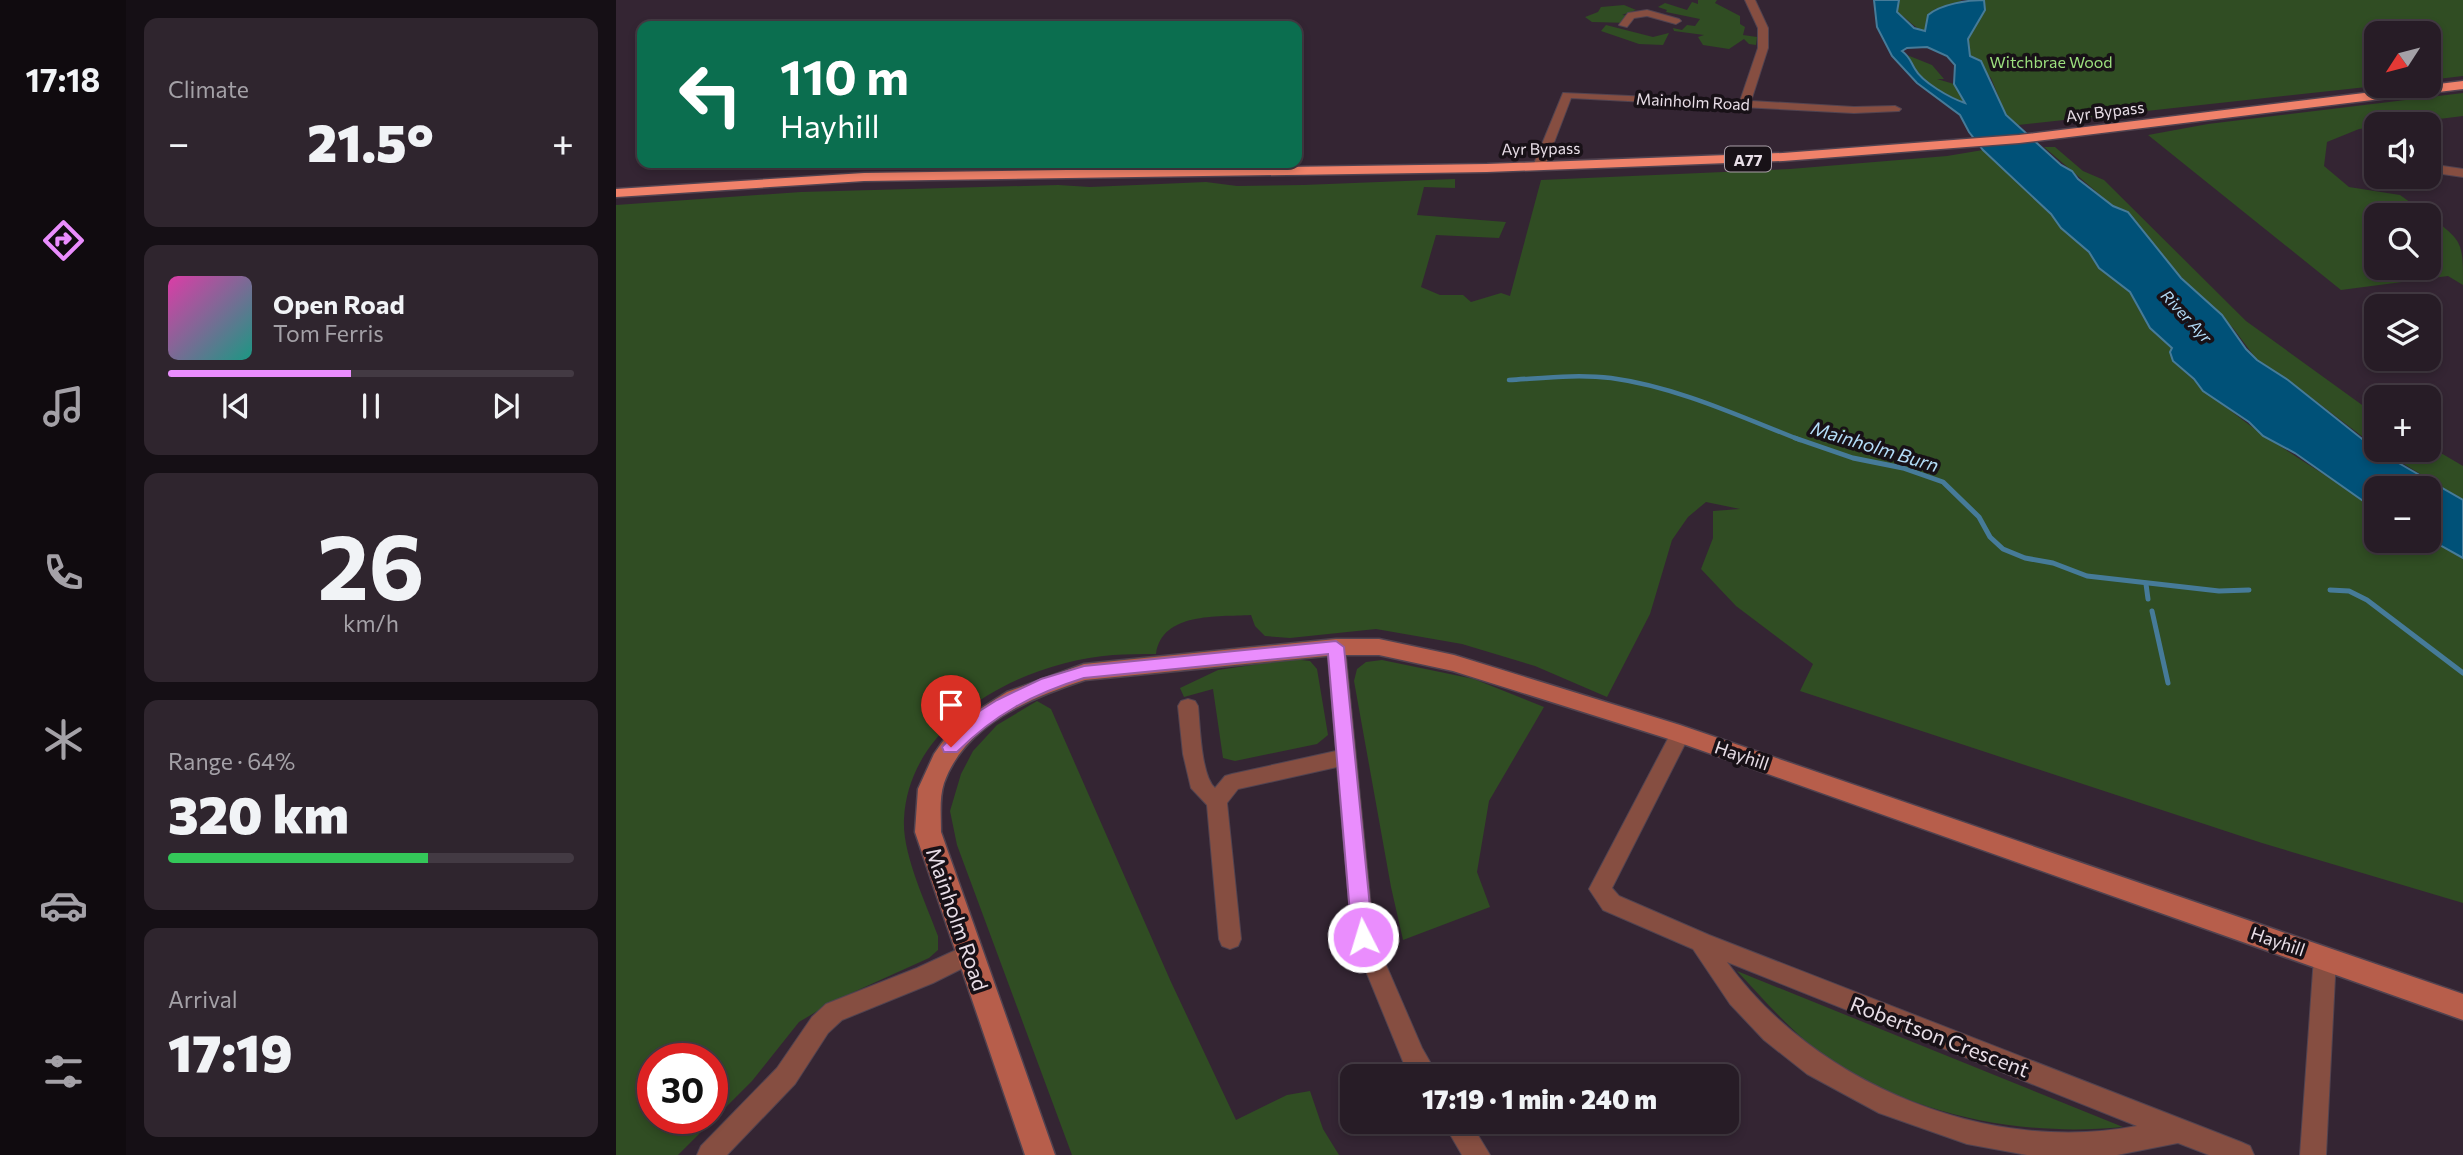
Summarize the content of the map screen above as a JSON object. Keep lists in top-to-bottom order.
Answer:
{
  "streets": {
    "highway": ["Ayr Bypass", "A77"],
    "street": ["Mainholm Road", "Hayhill", "Robertson Crescent"]
  },
  "crossings": [
    ["Mainholm Road", "Ayr Bypass"],
    ["Mainholm Road", "Hayhill"],
    ["Hayhill", "Robertson Crescent"]
  ],
  "water": ["River Ayr", "Mainholm Burn"],
  "parks": ["Witchbrae Wood"],
  "north": "bottom left",
  "page": {
    "tabs": "17:18",
    "tile": [
      "Climate",
      ["26", "km/h"],
      ["Range · 64%", "320 km"],
      ["Arrival", "17:19"]
    ],
    "map_buttons": ["+", "−"],
    "turn": ["110 m", "Hayhill"],
    "heat": ["−", "21.5°", "+"],
    "song": ["Open Road", "Tom Ferris"],
    "limit": "30",
    "trip": "17:19 · 1 min · 240 m"
  }
}
